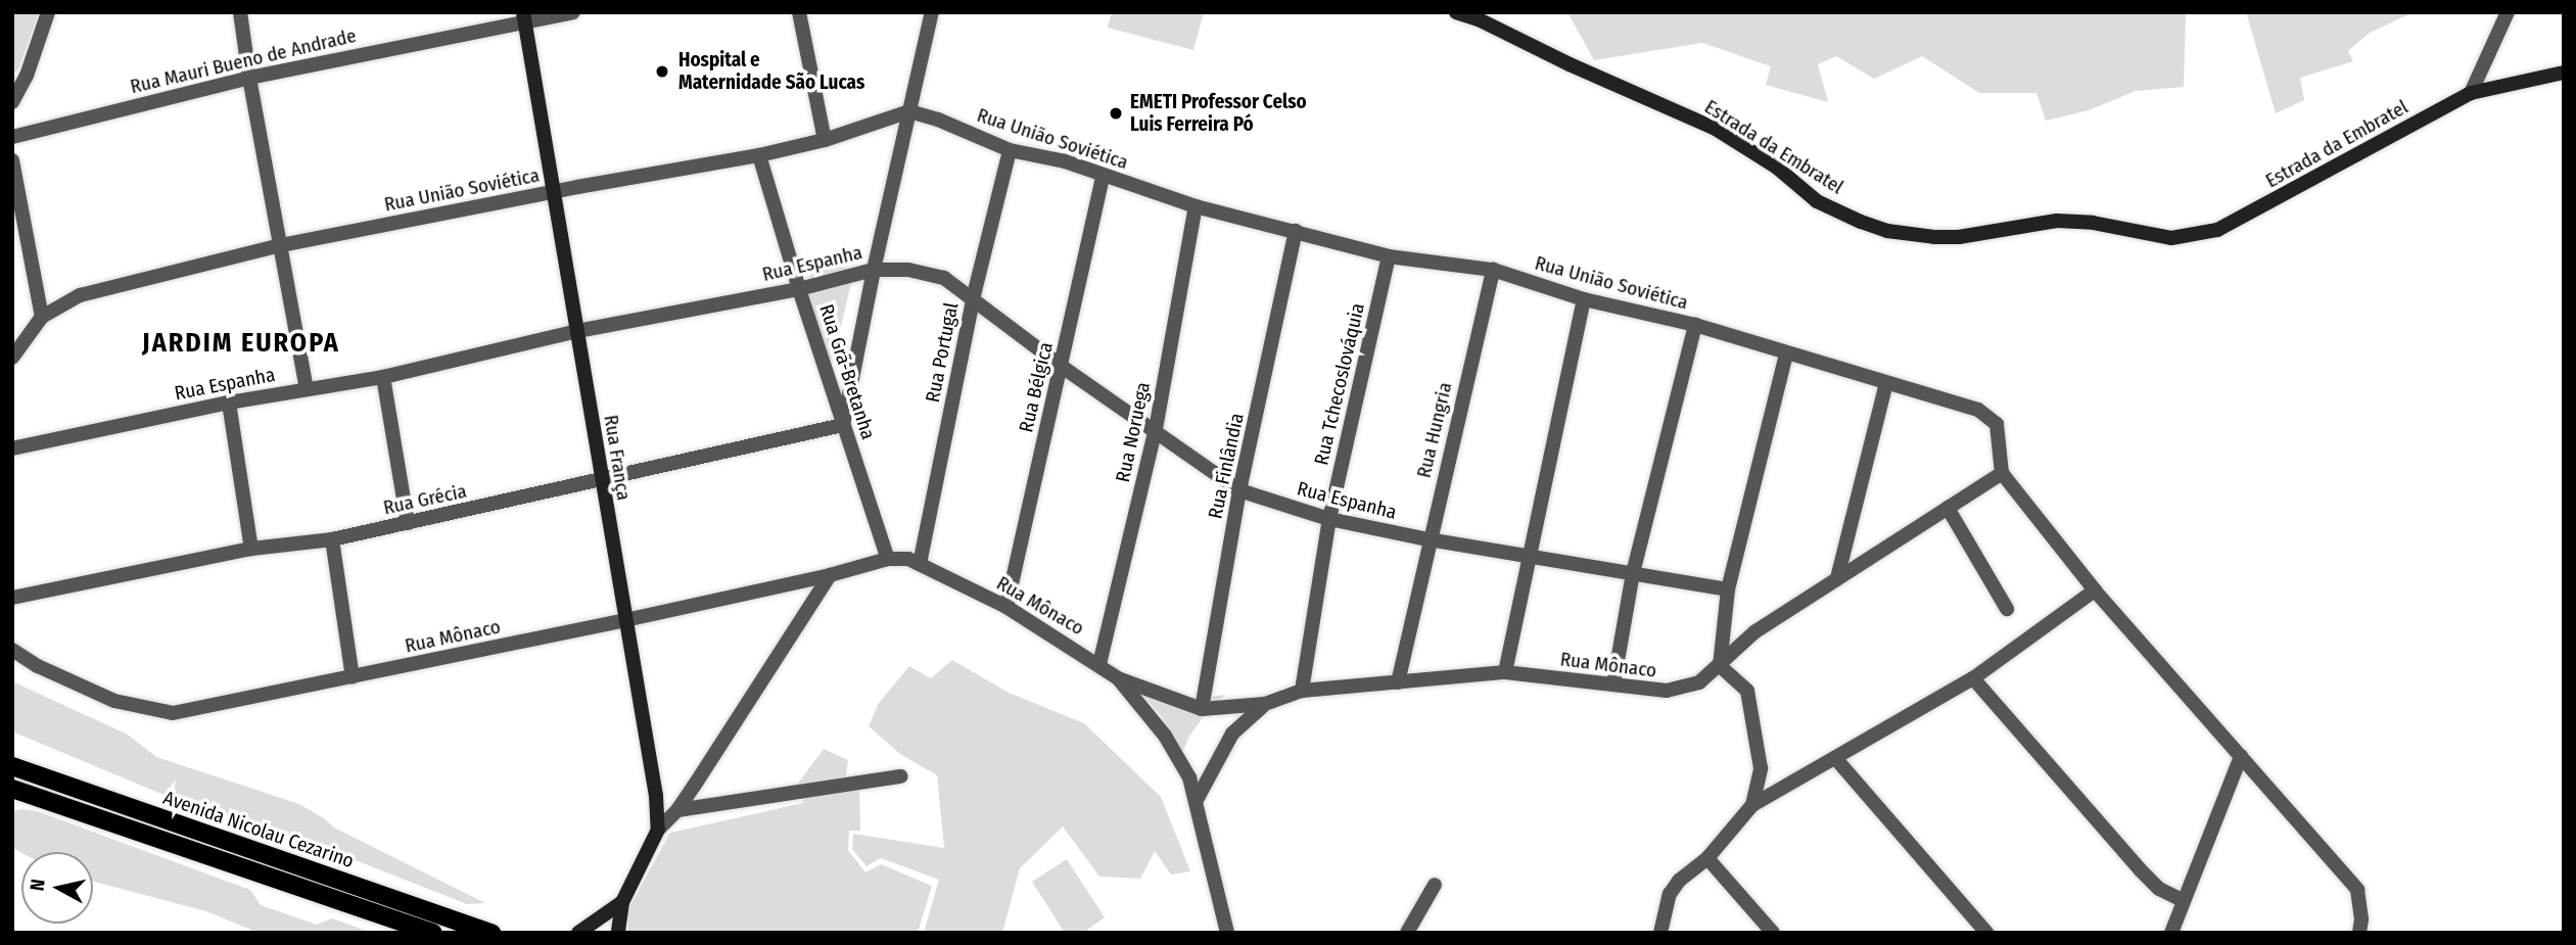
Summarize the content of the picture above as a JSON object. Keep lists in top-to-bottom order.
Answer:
{
  "streets": {
    "main road": ["Avenida Nicolau Cezarino"],
    "street": [
      "Rua Mauri Bueno de Andrade",
      "Rua União Soviética",
      "Estrada da Embratel",
      "Rua Espanha",
      "Rua Portugal",
      "Rua Grã-Bretanha",
      "Rua Tchecoslováquia",
      "Rua Bélgica",
      "Rua Hungria",
      "Rua Noruega",
      "Rua França",
      "Rua Finlândia",
      "Rua Grécia",
      "Rua Mônaco"
    ]
  },
  "crossings": [
    ["Rua Mauri Bueno de Andrade", "Rua França"],
    ["Rua União Soviética", "Rua Portugal"],
    ["Rua União Soviética", "Rua Grã-Bretanha"],
    ["Rua União Soviética", "Rua Tchecoslováquia"],
    ["Rua União Soviética", "Rua Bélgica"],
    ["Rua União Soviética", "Rua Hungria"],
    ["Rua União Soviética", "Rua Noruega"],
    ["Rua União Soviética", "Rua França"],
    ["Rua União Soviética", "Rua Finlândia"],
    ["Rua União Soviética", "Rua Mônaco"],
    ["Rua Espanha", "Rua Portugal"],
    ["Rua Espanha", "Rua Grã-Bretanha"],
    ["Rua Espanha", "Rua Tchecoslováquia"],
    ["Rua Espanha", "Rua Bélgica"],
    ["Rua Espanha", "Rua Hungria"],
    ["Rua Espanha", "Rua Noruega"],
    ["Rua Espanha", "Rua França"],
    ["Rua Espanha", "Rua Finlândia"],
    ["Rua Portugal", "Rua Mônaco"],
    ["Rua Grã-Bretanha", "Rua Grécia"],
    ["Rua Grã-Bretanha", "Rua Mônaco"],
    ["Rua Tchecoslováquia", "Rua Mônaco"],
    ["Rua Bélgica", "Rua Mônaco"],
    ["Rua Hungria", "Rua Mônaco"],
    ["Rua Noruega", "Rua Mônaco"],
    ["Rua França", "Rua Grécia"],
    ["Rua França", "Rua Mônaco"],
    ["Rua Finlândia", "Rua Mônaco"]
  ],
  "districts": ["JARDIM EUROPA"],
  "places": ["Hospital e Maternidade São Lucas", "EMETI Professor Celso Luis Ferreira Pó"],
  "north": "left"
}
